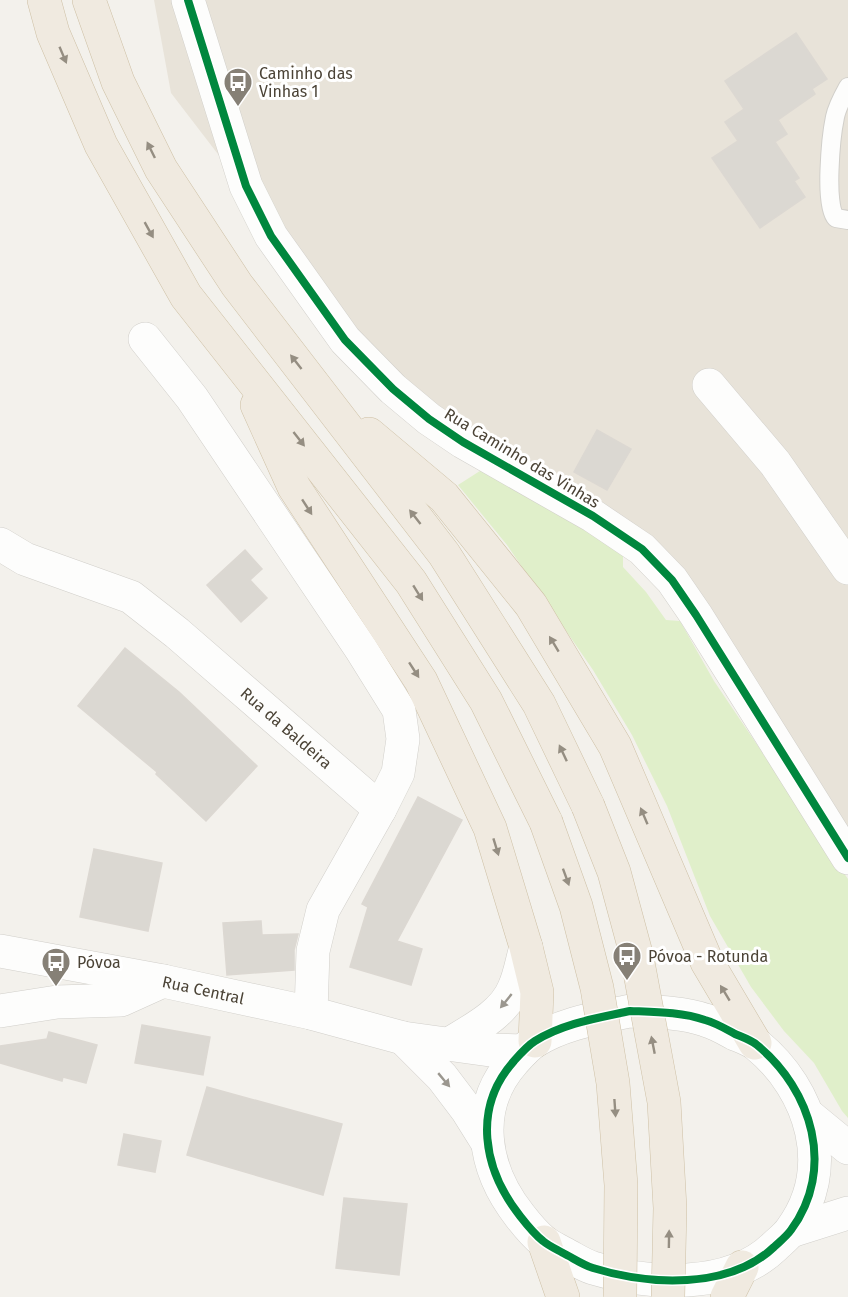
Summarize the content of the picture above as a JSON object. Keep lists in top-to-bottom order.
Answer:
{
  "streets": {
    "street": ["Rua Caminho das Vinhas", "Rua da Baldeira", "Rua Central"]
  },
  "places": {
    "bus stop": ["Caminho das Vinhas 1", "Póvoa - Rotunda", "Póvoa"]
  }
}
